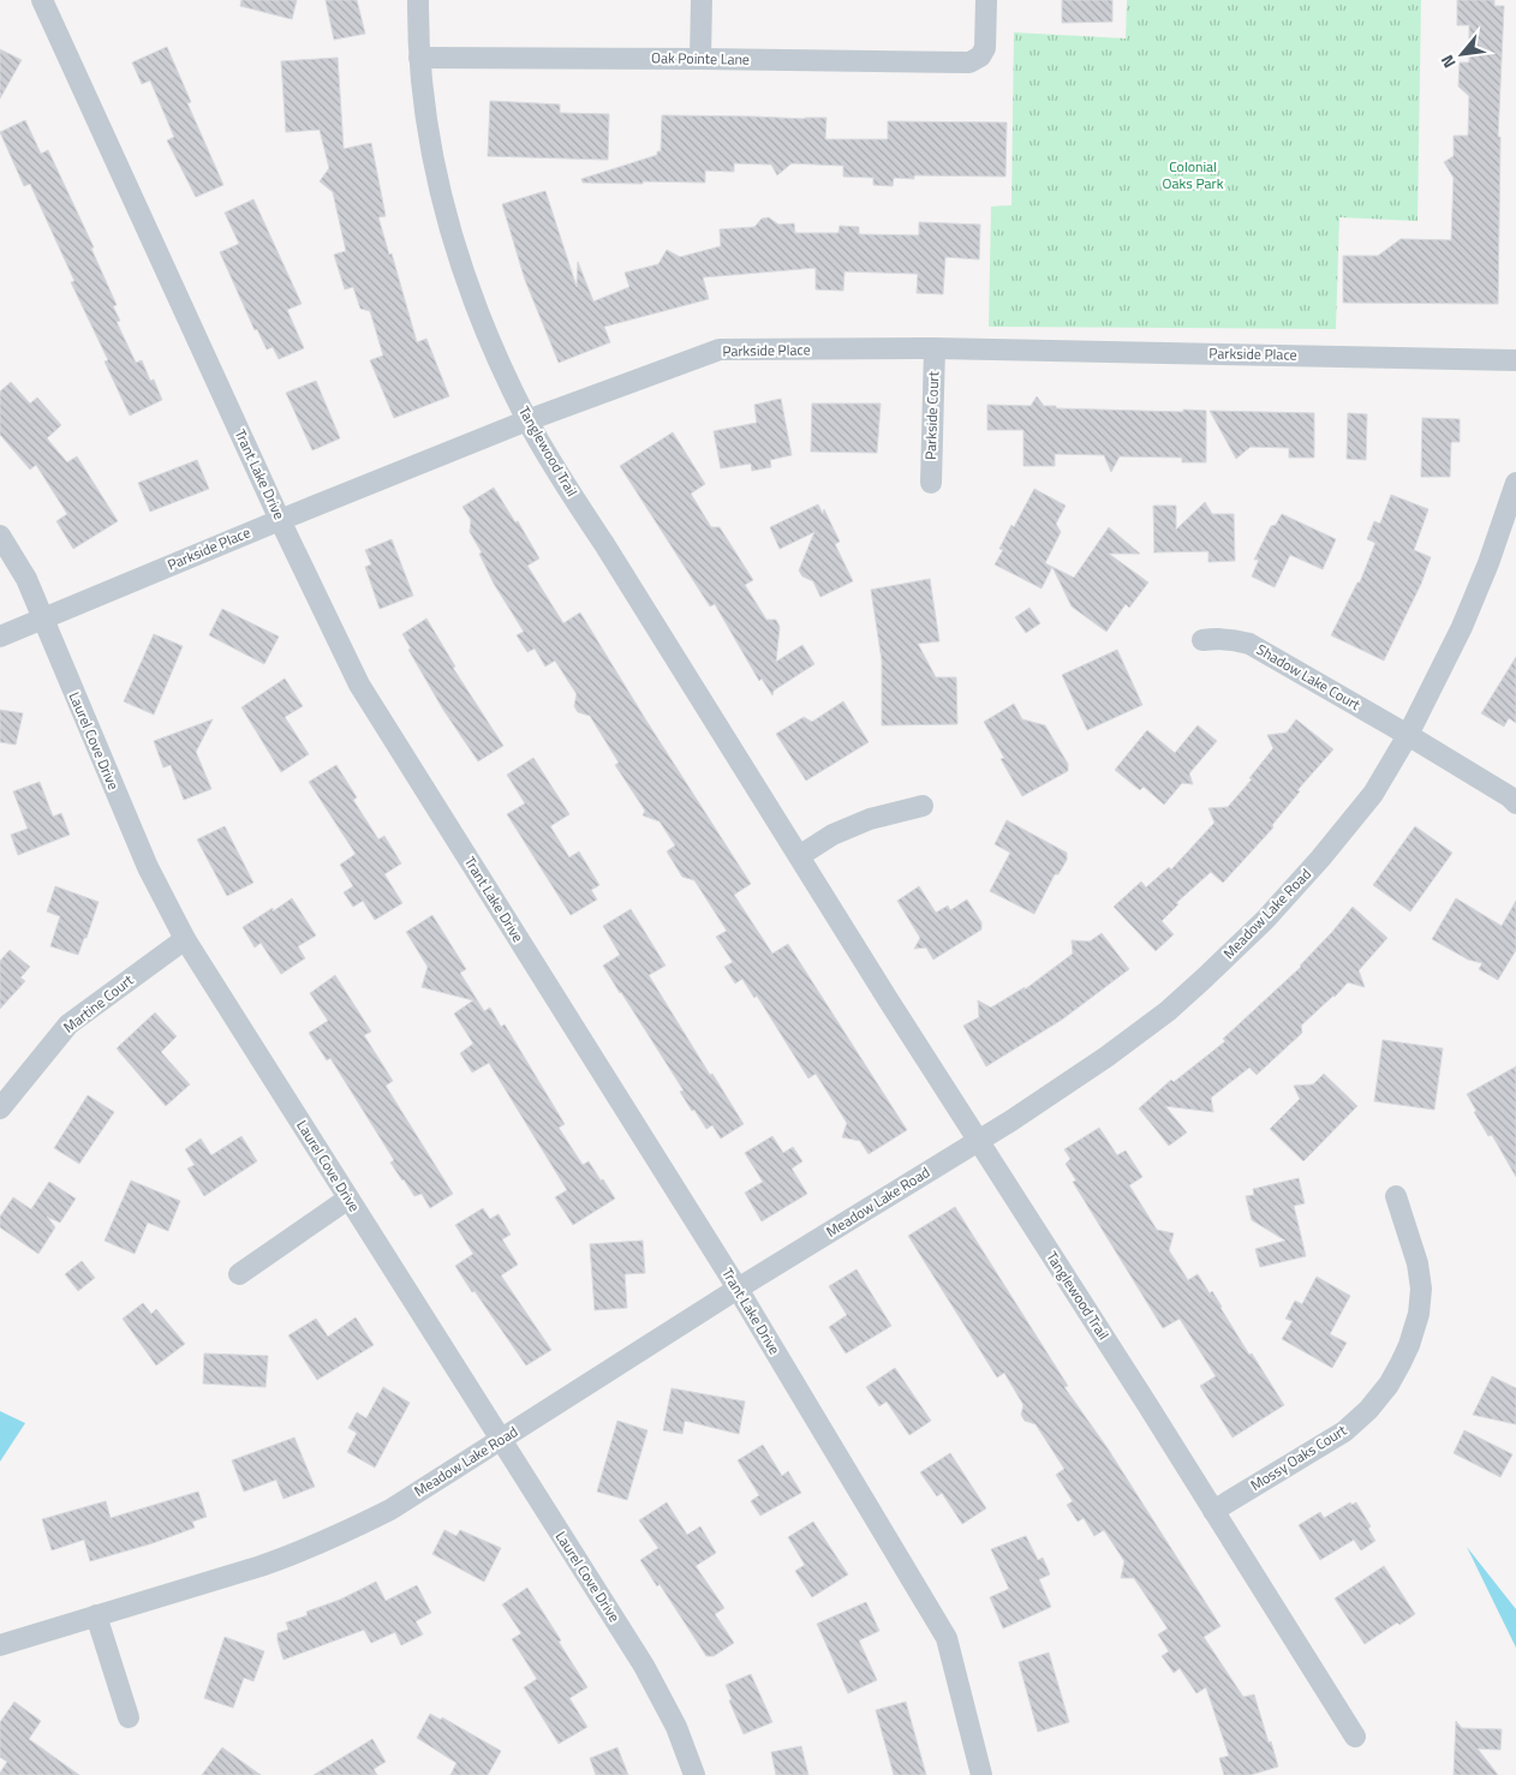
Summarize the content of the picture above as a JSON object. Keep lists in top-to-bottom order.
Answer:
{
  "streets": {
    "street": [
      "Oak Pointe Lane",
      "Parkside Place",
      "Parkside Court",
      "Tanglewood Trail",
      "Trant Lake Drive",
      "Shadow Lake Court",
      "Laurel Cove Drive",
      "Meadow Lake Road",
      "Martine Court",
      "Mossy Oaks Court"
    ]
  },
  "crossings": [
    ["Oak Pointe Lane", "Tanglewood Trail"],
    ["Parkside Place", "Parkside Court"],
    ["Parkside Place", "Tanglewood Trail"],
    ["Parkside Place", "Trant Lake Drive"],
    ["Parkside Place", "Laurel Cove Drive"],
    ["Tanglewood Trail", "Meadow Lake Road"],
    ["Tanglewood Trail", "Mossy Oaks Court"],
    ["Trant Lake Drive", "Meadow Lake Road"],
    ["Shadow Lake Court", "Meadow Lake Road"],
    ["Laurel Cove Drive", "Meadow Lake Road"],
    ["Laurel Cove Drive", "Martine Court"]
  ],
  "parks": ["Colonial Oaks Park"],
  "north": "bottom left"
}
